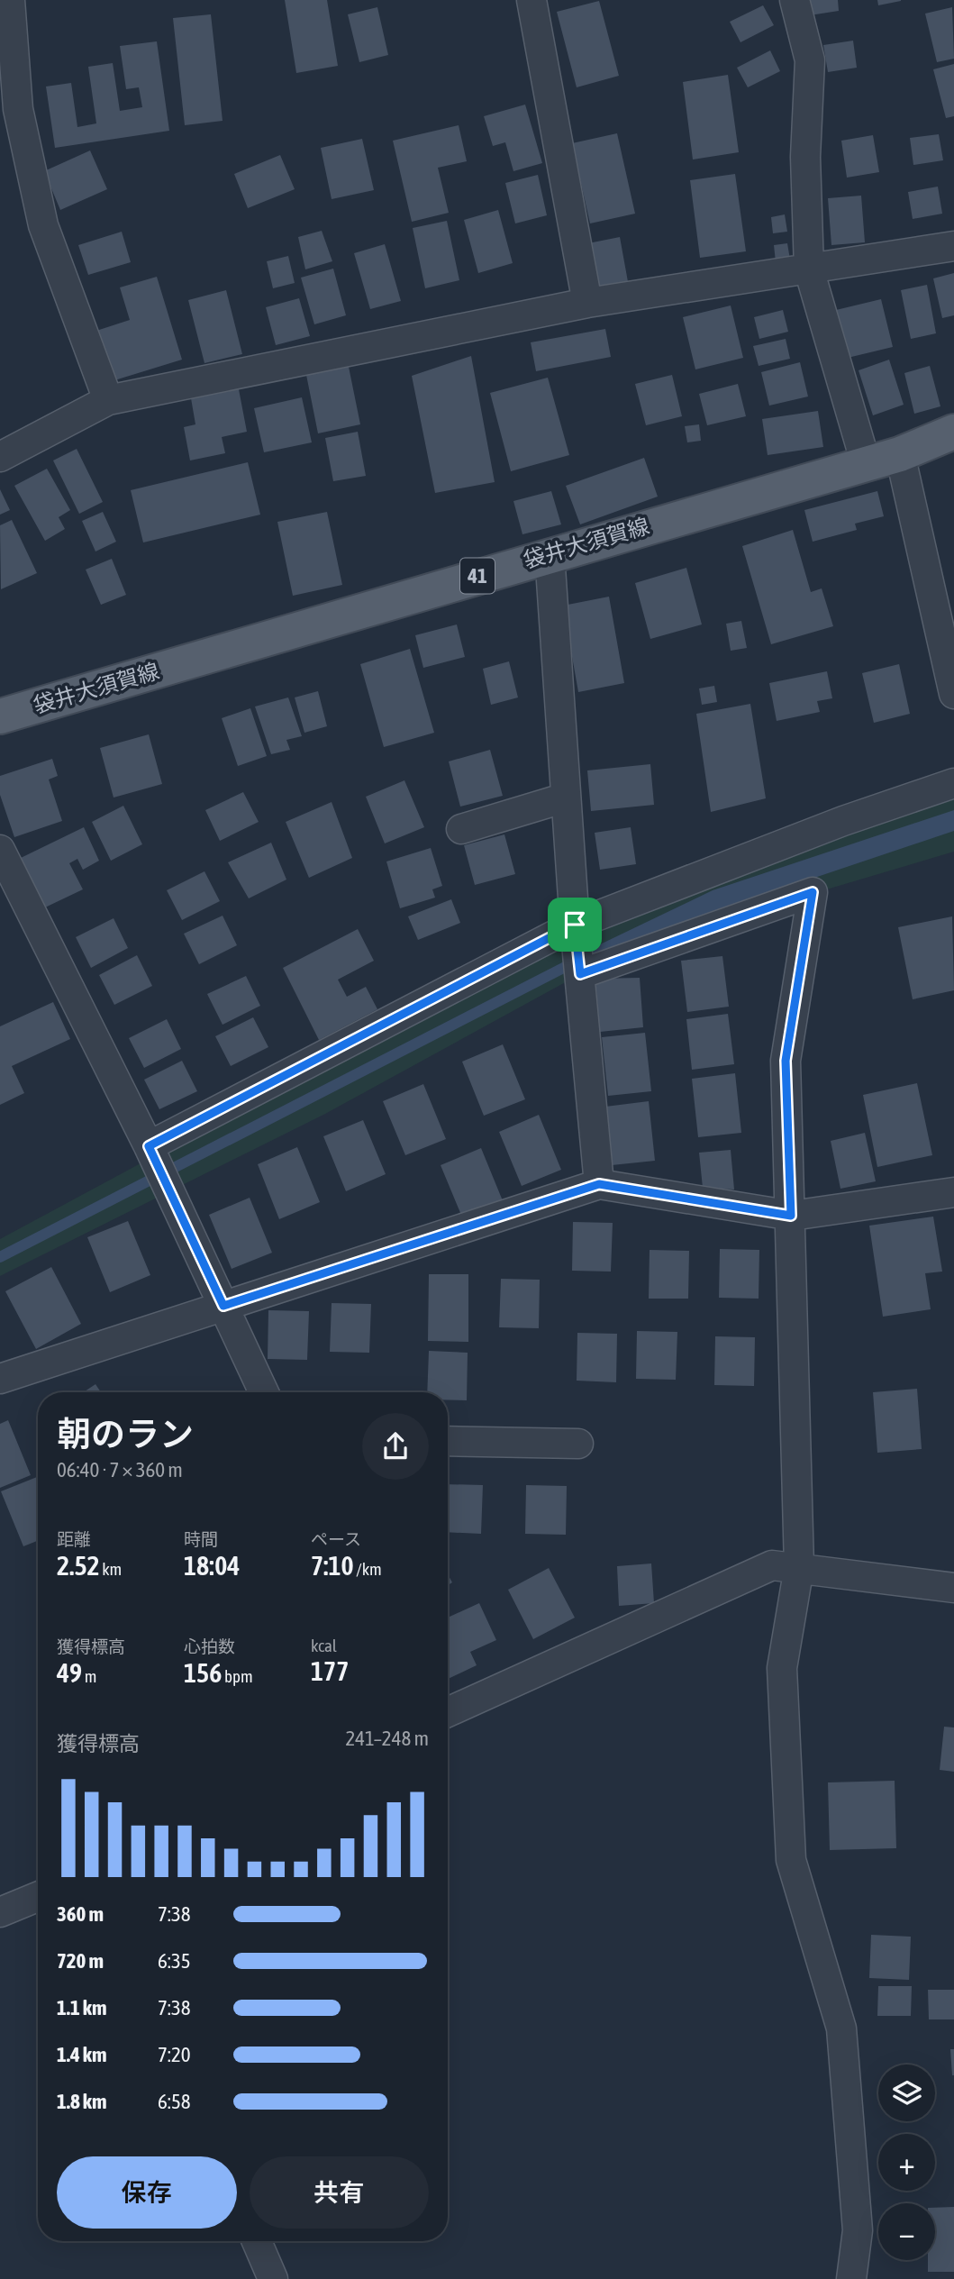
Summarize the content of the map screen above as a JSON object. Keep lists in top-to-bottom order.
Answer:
{
  "streets": {
    "main road": ["袋井大須賀線", "41"]
  },
  "page": {
    "heading": ["朝のラン", "06:40 · 7 × 360 m"],
    "stats": [
      ["距離", "2.52 km"],
      ["時間", "18:04"],
      ["ペース", "7:10 /km"],
      ["獲得標高", "49 m"],
      ["心拍数", "156 bpm"],
      ["kcal", "177"]
    ],
    "chart": ["獲得標高", "241–248 m"],
    "list": [
      {
        "name": "360 m",
        "note": "7:38"
      },
      {
        "name": "720 m",
        "note": "6:35"
      },
      {
        "name": "1.1 km",
        "note": "7:38"
      },
      {
        "name": "1.4 km",
        "note": "7:20"
      },
      {
        "name": "1.8 km",
        "note": "6:58"
      }
    ],
    "map_buttons": ["+", "−"],
    "buttons": ["保存", "共有"]
  }
}
